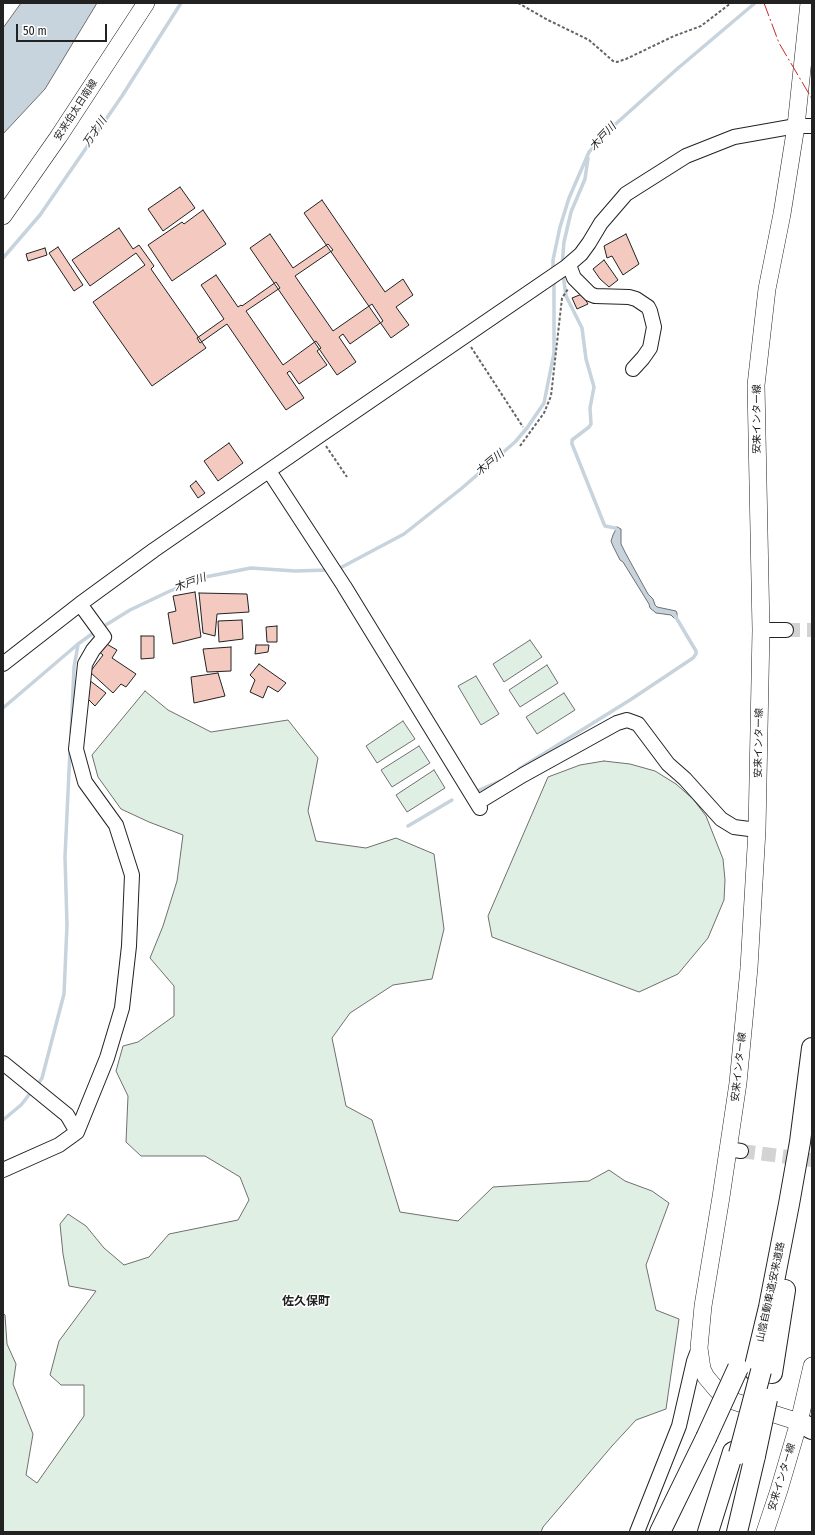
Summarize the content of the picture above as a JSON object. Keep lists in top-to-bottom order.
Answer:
{
  "streets": {
    "highway": ["山陰自動車道;安来道路"],
    "main road": ["安来伯太日南線", "安来インター線"]
  },
  "districts": ["佐久保町"],
  "water": ["万才川", "木戸川"],
  "scale_bar": "50 m"
}
